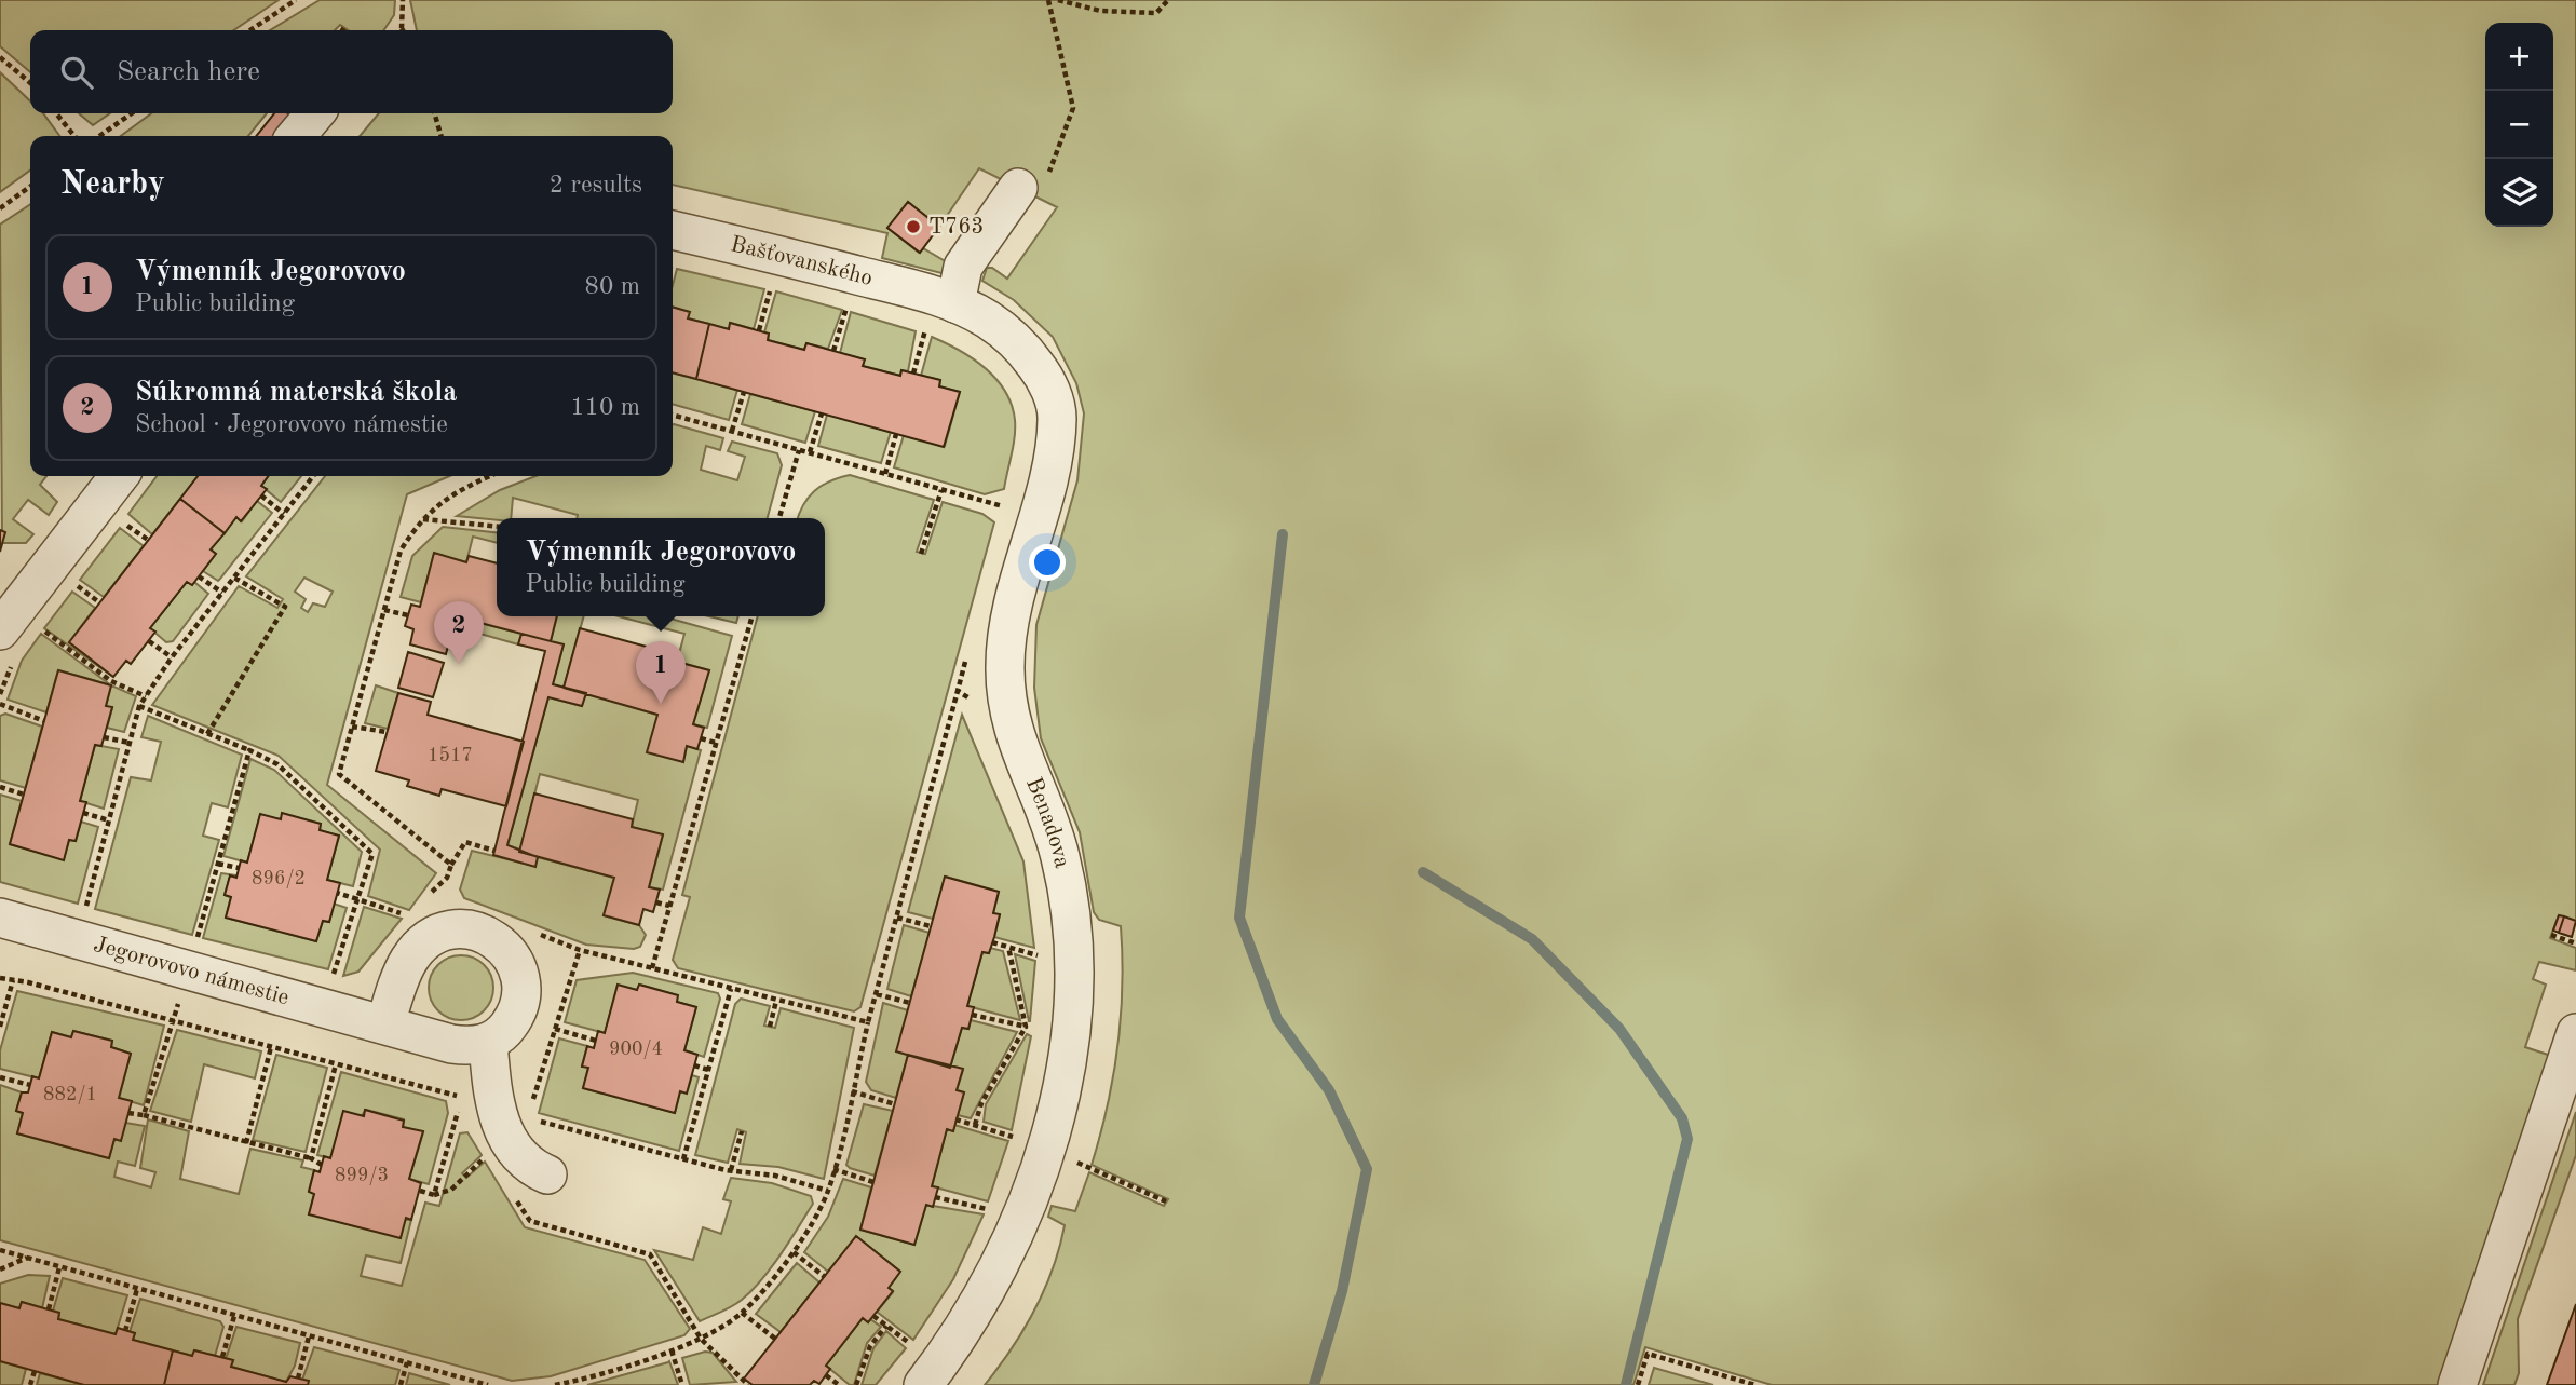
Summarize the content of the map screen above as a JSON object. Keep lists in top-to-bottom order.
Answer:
{
  "streets": {
    "street": ["Bašťovanského", "Benadova", "Jegorovovo námestie"]
  },
  "crossings": [
    ["Bašťovanského", "Benadova"]
  ],
  "places": ["T763"],
  "house_numbers": [
    "1517",
    "896/2",
    "900/4",
    "882/1",
    "899/3"
  ],
  "page": {
    "map_buttons": ["+", "−"],
    "search": "Search here",
    "heading": ["Nearby", "2 results"],
    "list": [
      {
        "mark": "1",
        "name": "Výmenník Jegorovovo",
        "note": "Public building",
        "value": "80 m"
      },
      {
        "mark": "2",
        "name": "Súkromná materská škola",
        "note": "School · Jegorovovo námestie",
        "value": "110 m"
      }
    ],
    "popup": ["Výmenník Jegorovovo", "Public building"],
    "pins": ["2", "1"]
  }
}
